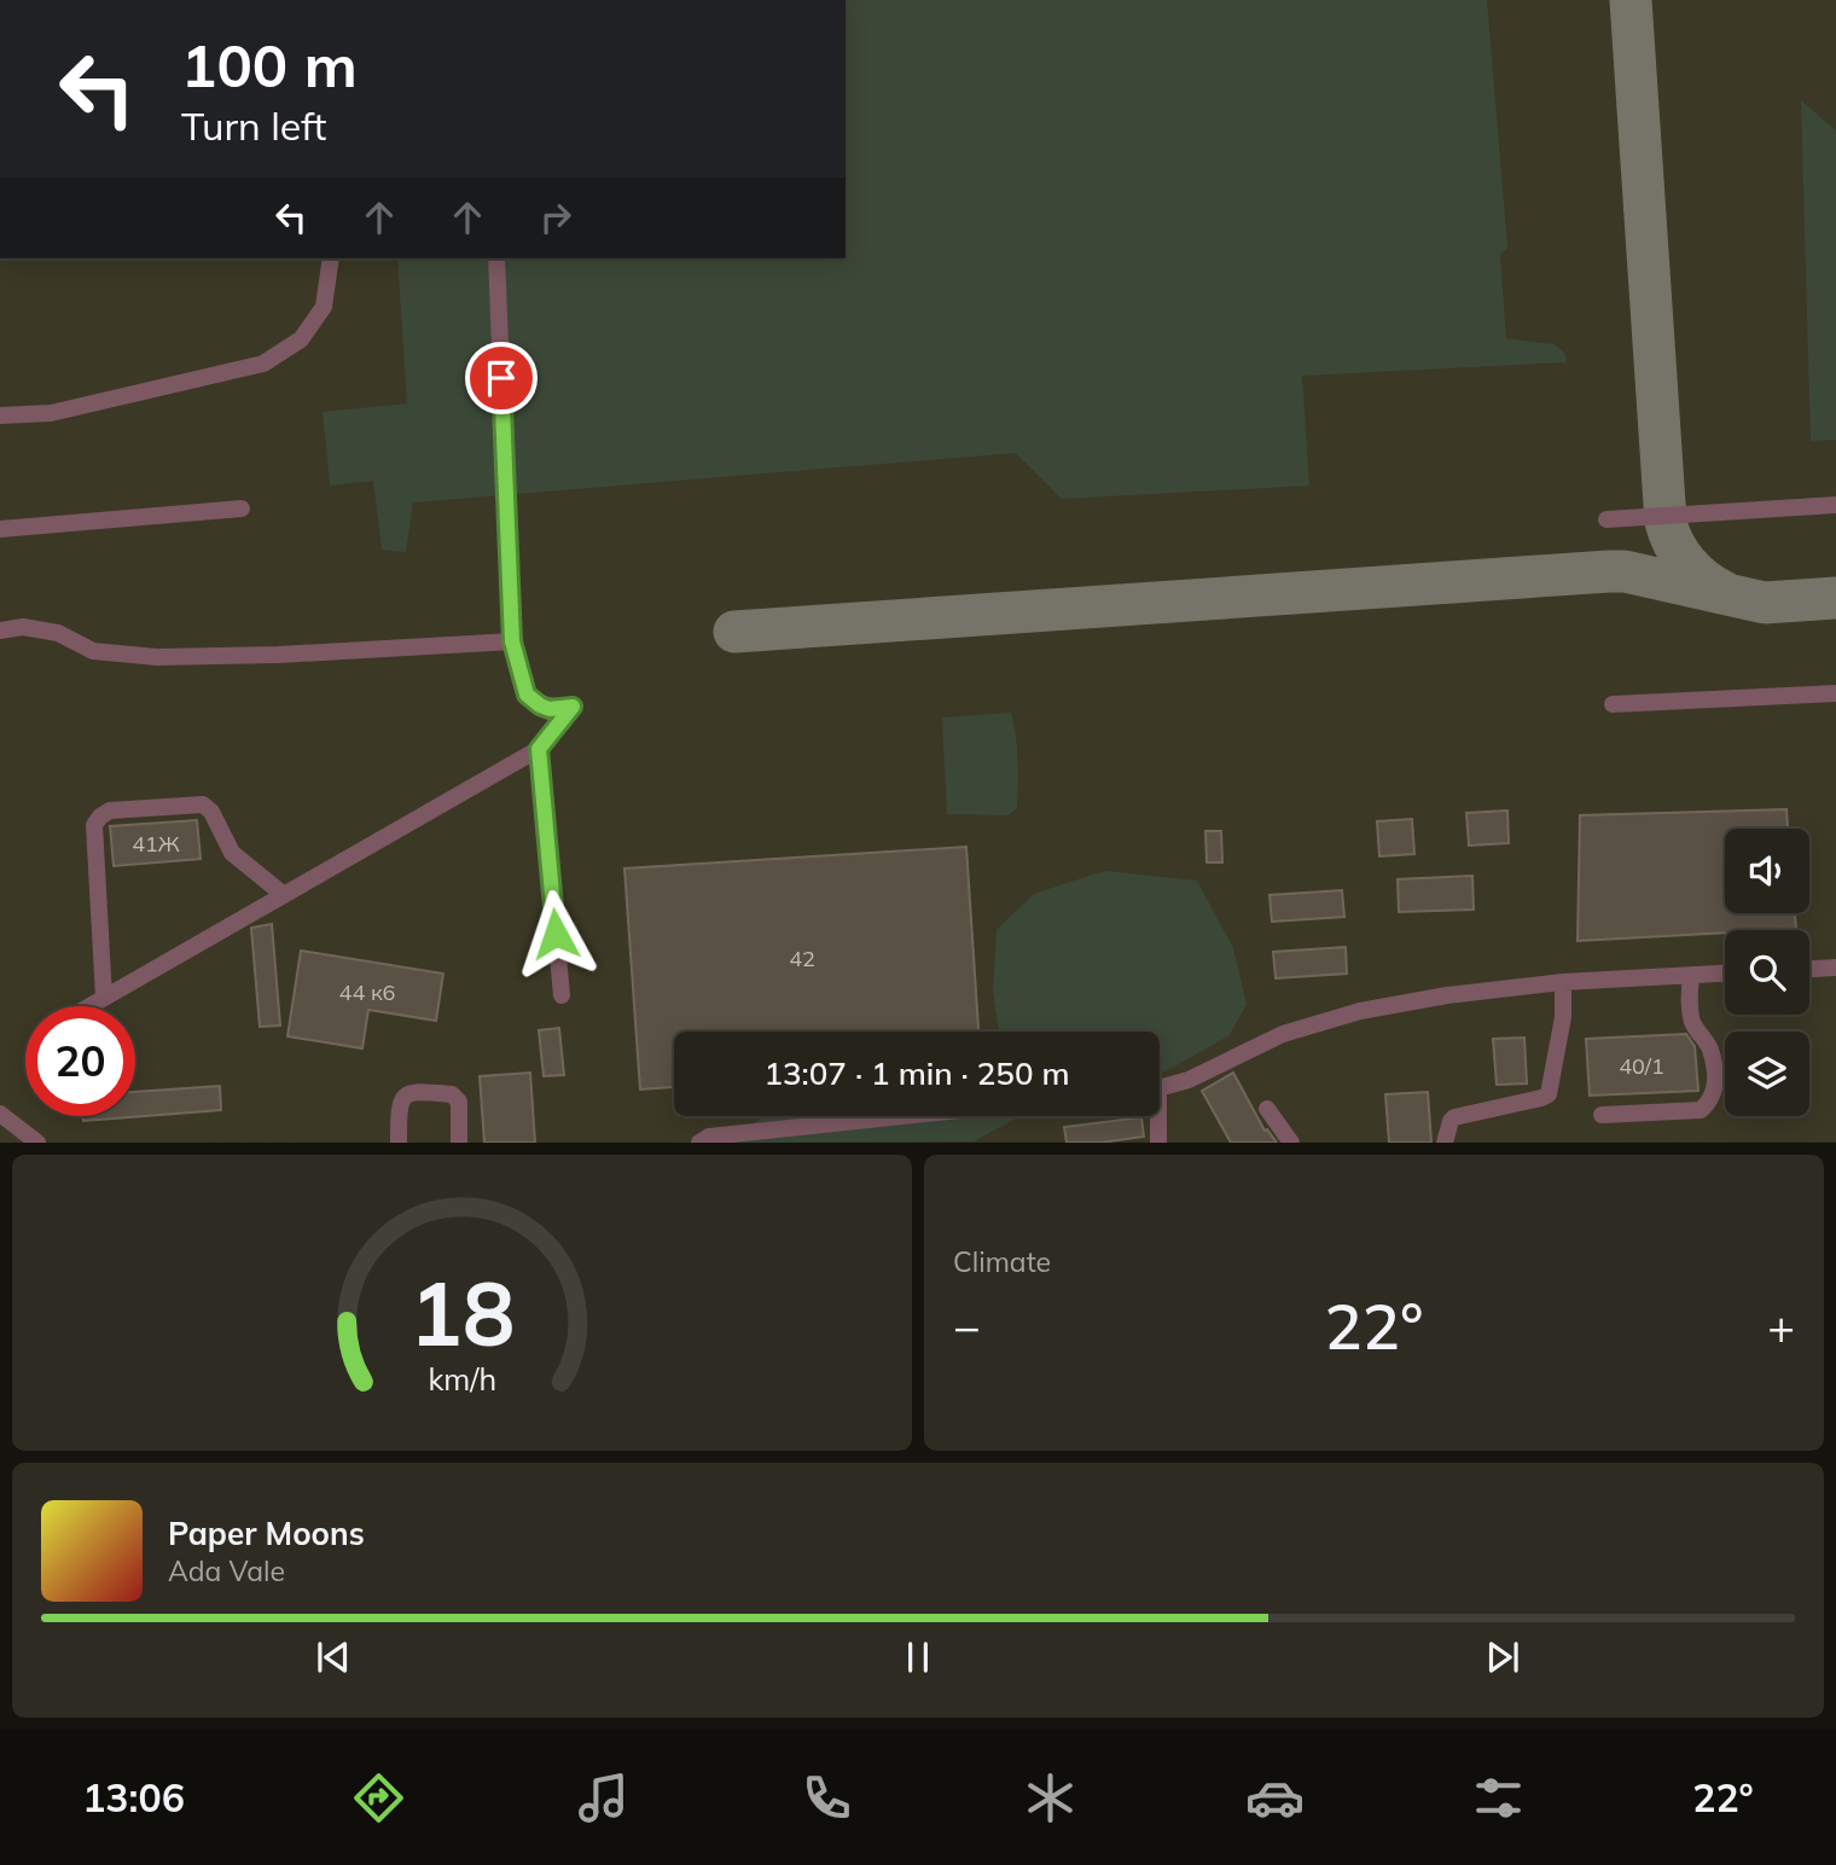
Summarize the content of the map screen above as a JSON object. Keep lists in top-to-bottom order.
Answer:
{
  "house_numbers": [
    "41Ж",
    "42",
    "44 к6",
    "40/1"
  ],
  "page": {
    "turn": ["100 m", "Turn left"],
    "limit": "20",
    "trip": "13:07 · 1 min · 250 m",
    "tile": "Climate",
    "heat": ["−", "22°", "+"],
    "song": ["Paper Moons", "Ada Vale"],
    "tabs": ["13:06", "22°"],
    "gauge": ["18", "km/h"]
  }
}
